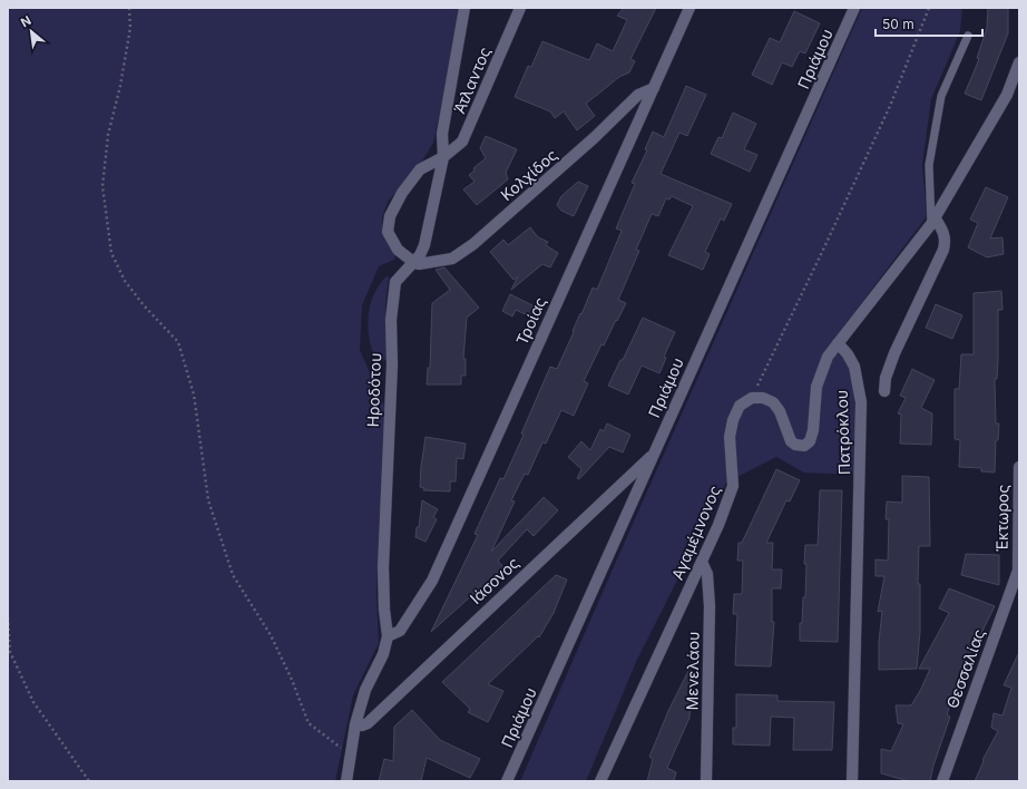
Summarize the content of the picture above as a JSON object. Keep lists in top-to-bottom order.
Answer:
{
  "streets": {
    "street": [
      "Πριάμου",
      "Άτλαντος",
      "Κολχίδος",
      "Τροίας",
      "Ηροδότου",
      "Πατρόκλου",
      "Έκτωρος",
      "Αγαμέμνονος",
      "Ιάσονος",
      "Θεσσαλίας",
      "Μενελάου"
    ]
  },
  "crossings": [
    ["Πριάμου", "Ιάσονος"],
    ["Άτλαντος", "Κολχίδος"],
    ["Άτλαντος", "Ηροδότου"],
    ["Κολχίδος", "Τροίας"],
    ["Κολχίδος", "Ηροδότου"],
    ["Τροίας", "Ηροδότου"],
    ["Ηροδότου", "Ιάσονος"],
    ["Έκτωρος", "Θεσσαλίας"],
    ["Αγαμέμνονος", "Μενελάου"]
  ],
  "scale_bar": "50 m",
  "north": "top left"
}
